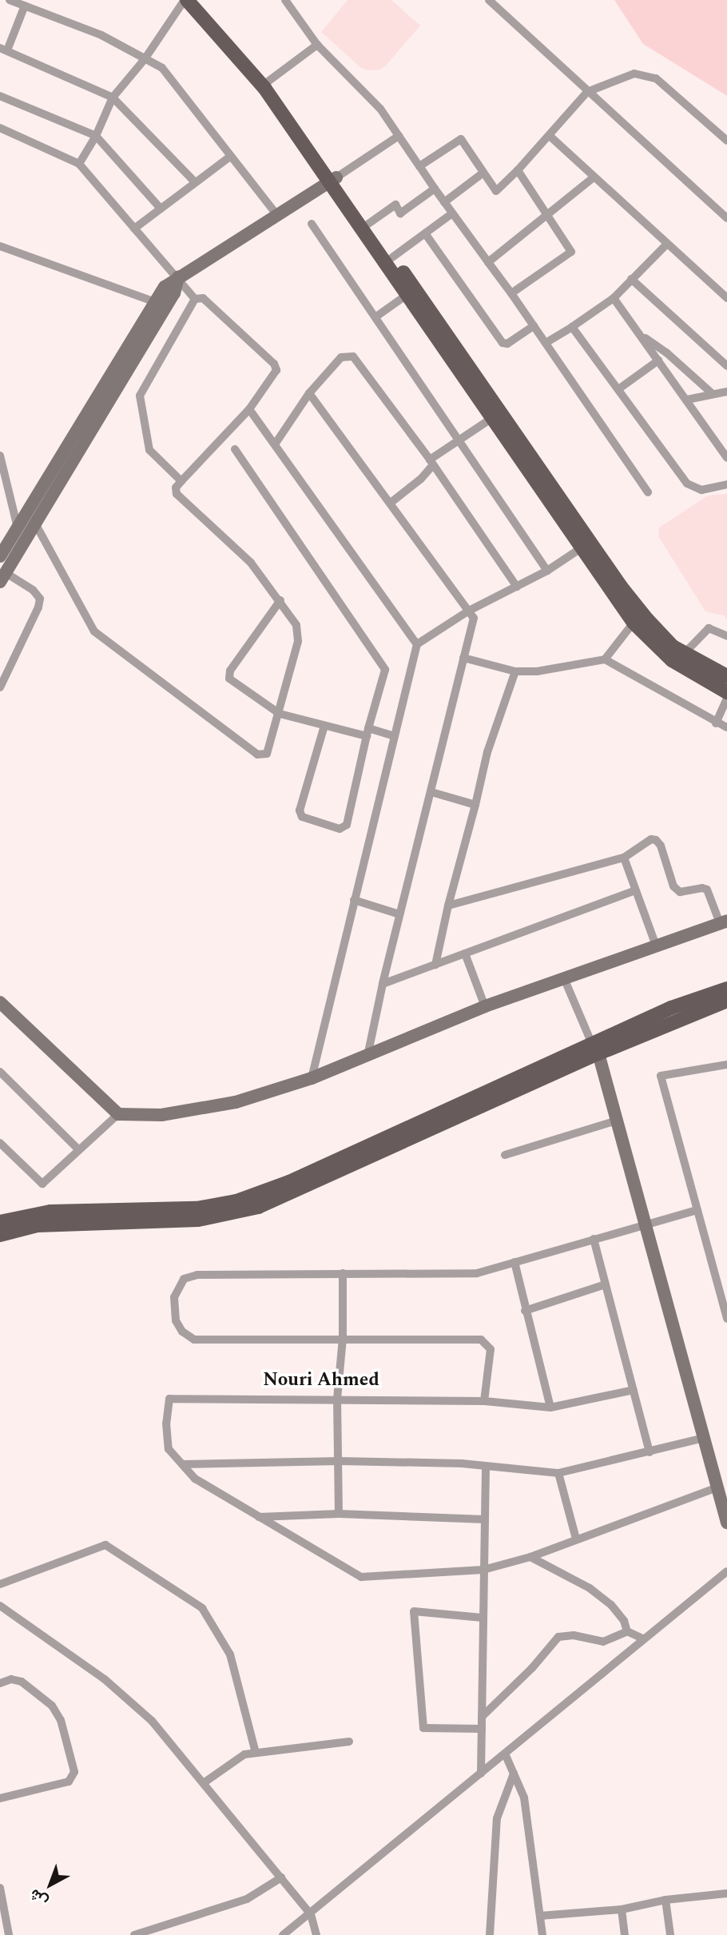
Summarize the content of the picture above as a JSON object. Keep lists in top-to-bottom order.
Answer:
{
  "districts": ["Nouri Ahmed"],
  "north": "bottom left"
}
